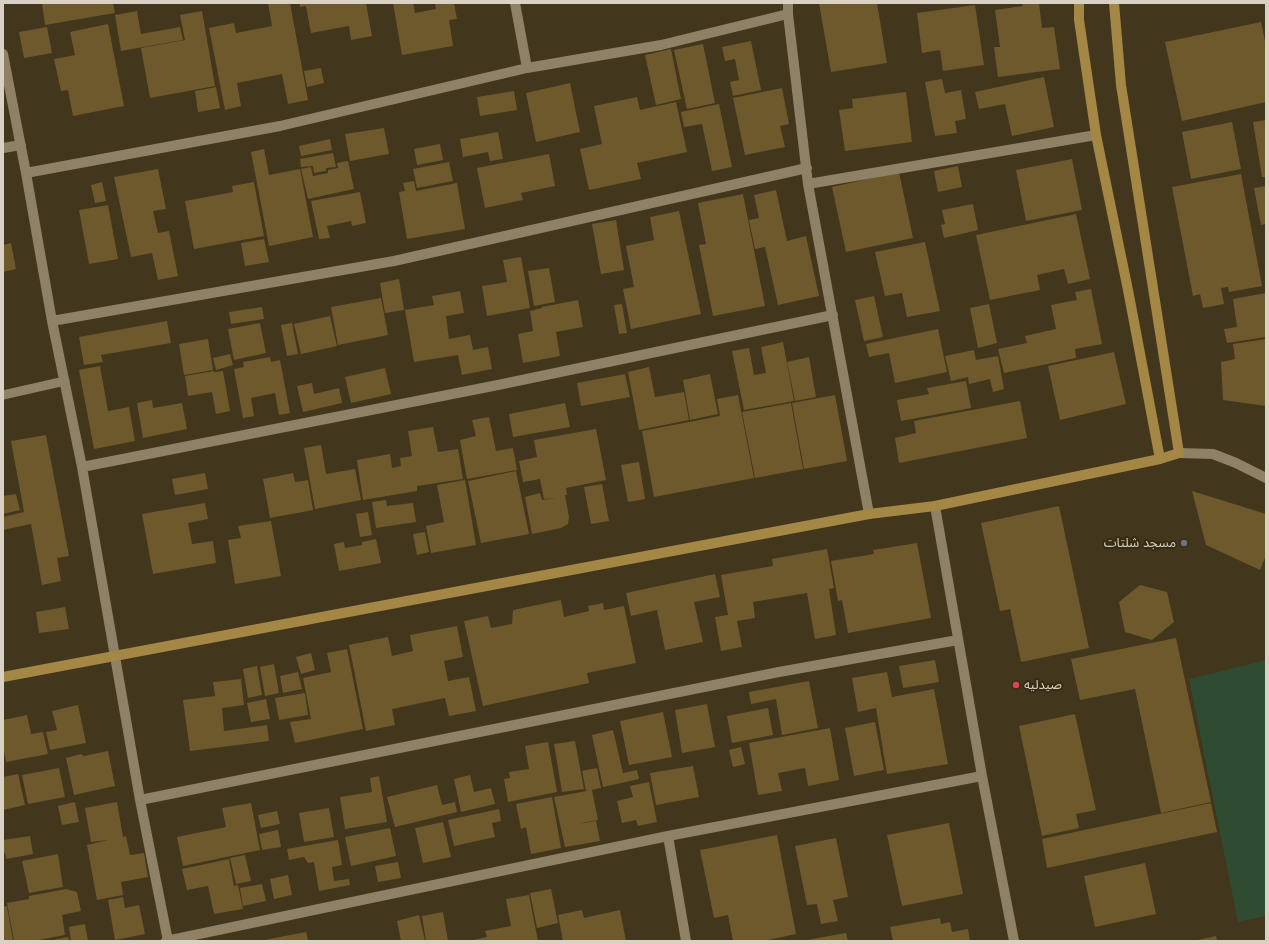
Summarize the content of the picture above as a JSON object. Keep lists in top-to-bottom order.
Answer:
{
  "places": ["مسجد شلتات", "صيدليه"]
}
